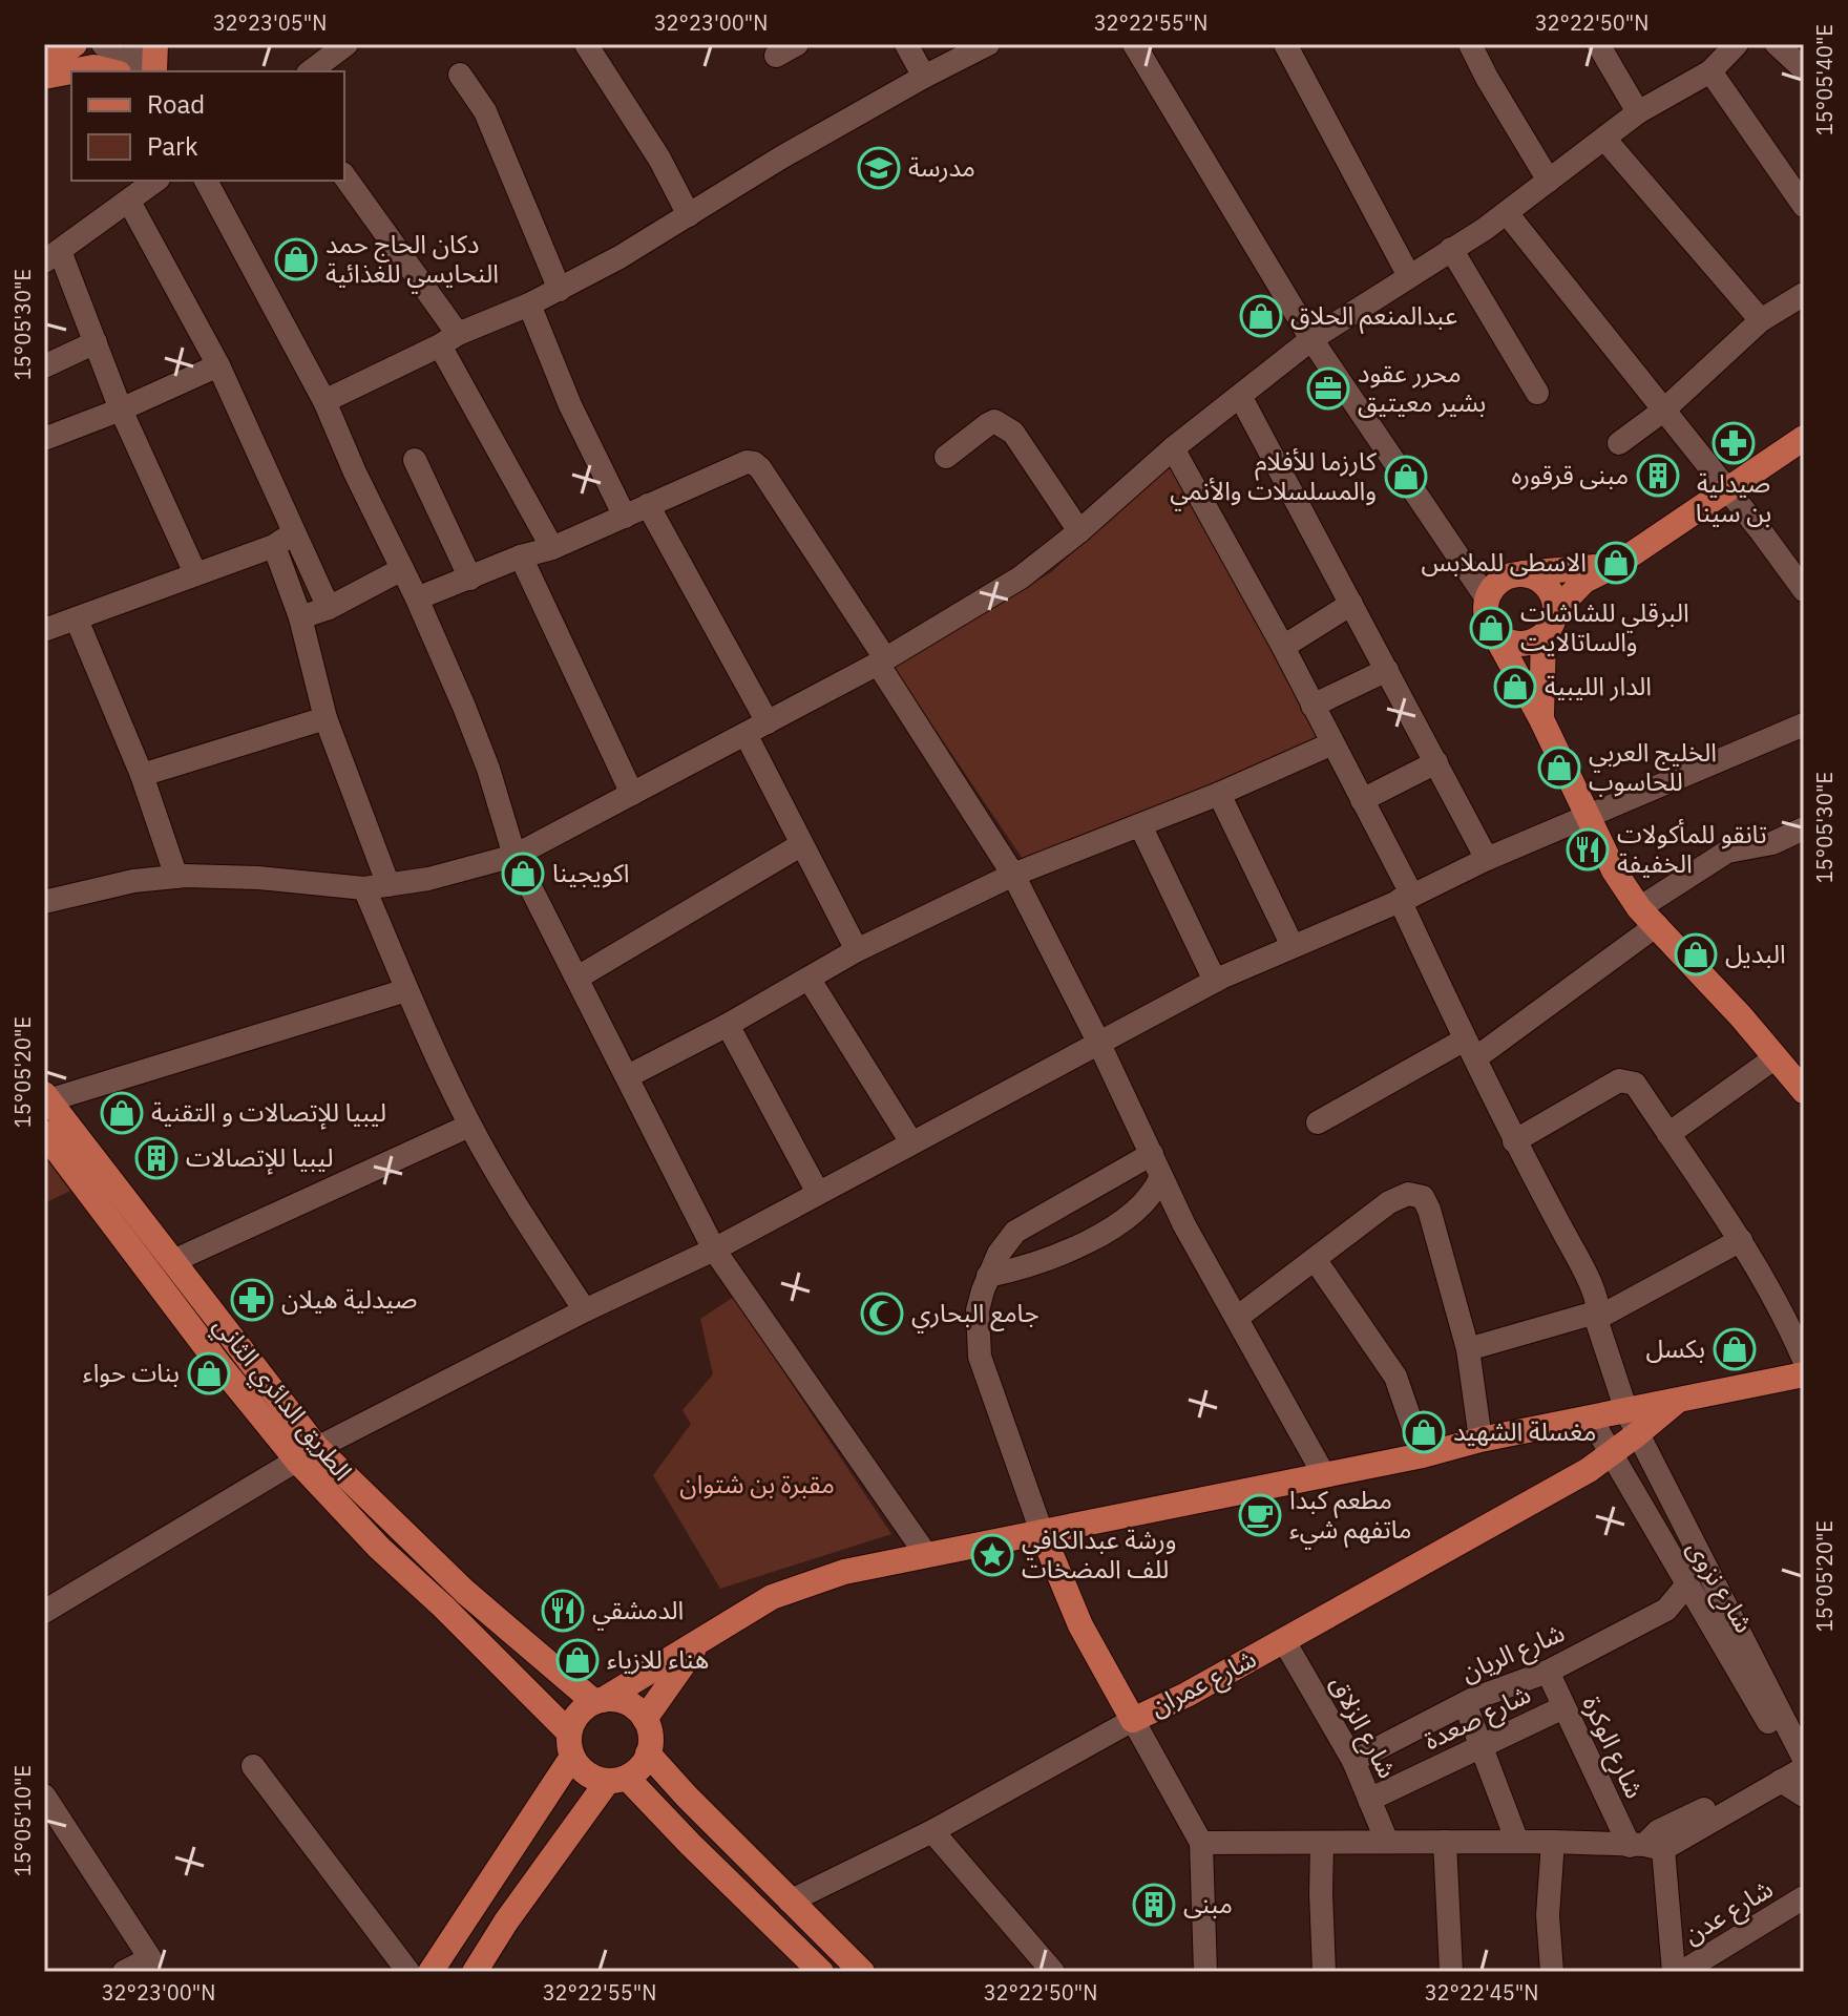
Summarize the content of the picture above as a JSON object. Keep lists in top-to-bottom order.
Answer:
{
  "streets": {
    "main road": ["الطريق الدائري الثاني", "شارع عمران"],
    "street": [
      "شارع نزوى",
      "شارع الريان",
      "شارع صعدة",
      "شارع الزلاق",
      "شارع الوكرة",
      "شارع عدن"
    ]
  },
  "crossings": [
    ["شارع نزوى", "شارع الريان"],
    ["شارع نزوى", "شارع عمران"],
    ["شارع الريان", "شارع الزلاق"],
    ["شارع الريان", "شارع الوكرة"],
    ["شارع عمران", "شارع الزلاق"],
    ["شارع صعدة", "شارع الزلاق"],
    ["شارع صعدة", "شارع الوكرة"]
  ],
  "parks": ["مقبرة بن شتوان"],
  "places": {
    "school or university": ["مدرسة"],
    "shop": [
      "دكان الحاج حمد النحايسي للغذائية",
      "عبدالمنعم الحلاق",
      "كارزما للأفلام والمسلسلات والأنمي",
      "الاسطى للملابس",
      "البرقلي للشاشات والساتالايت",
      "الدار الليبية",
      "الخليج العربي للحاسوب",
      "اكويجينا",
      "البديل",
      "ليبيا للإتصالات و التقنية",
      "بكسل",
      "بنات حواء",
      "مغسلة الشهيد",
      "هناء للازياء"
    ],
    "office": ["محرر عقود بشير معيتيق"],
    "pharmacy": ["صيدلية بن سينا", "صيدلية هيلان"],
    "building": ["مبنى قرقوره", "ليبيا للإتصالات", "مبنى"],
    "restaurant": ["تانقو للمأكولات الخفيفة", "الدمشقي"],
    "mosque": ["جامع البحاري"],
    "cafe": ["مطعم كبدا ماتفهم شيء"],
    "place": ["ورشة عبدالكافي للف المضخات"]
  },
  "legend": ["Road", "Park"],
  "coordinates": [
    "32°23'05\"N",
    "32°23'00\"N",
    "32°22'55\"N",
    "32°22'50\"N",
    "15°05'40\"E",
    "15°05'30\"E",
    "15°05'20\"E",
    "15°05'10\"E",
    "32°22'45\"N"
  ]
}
